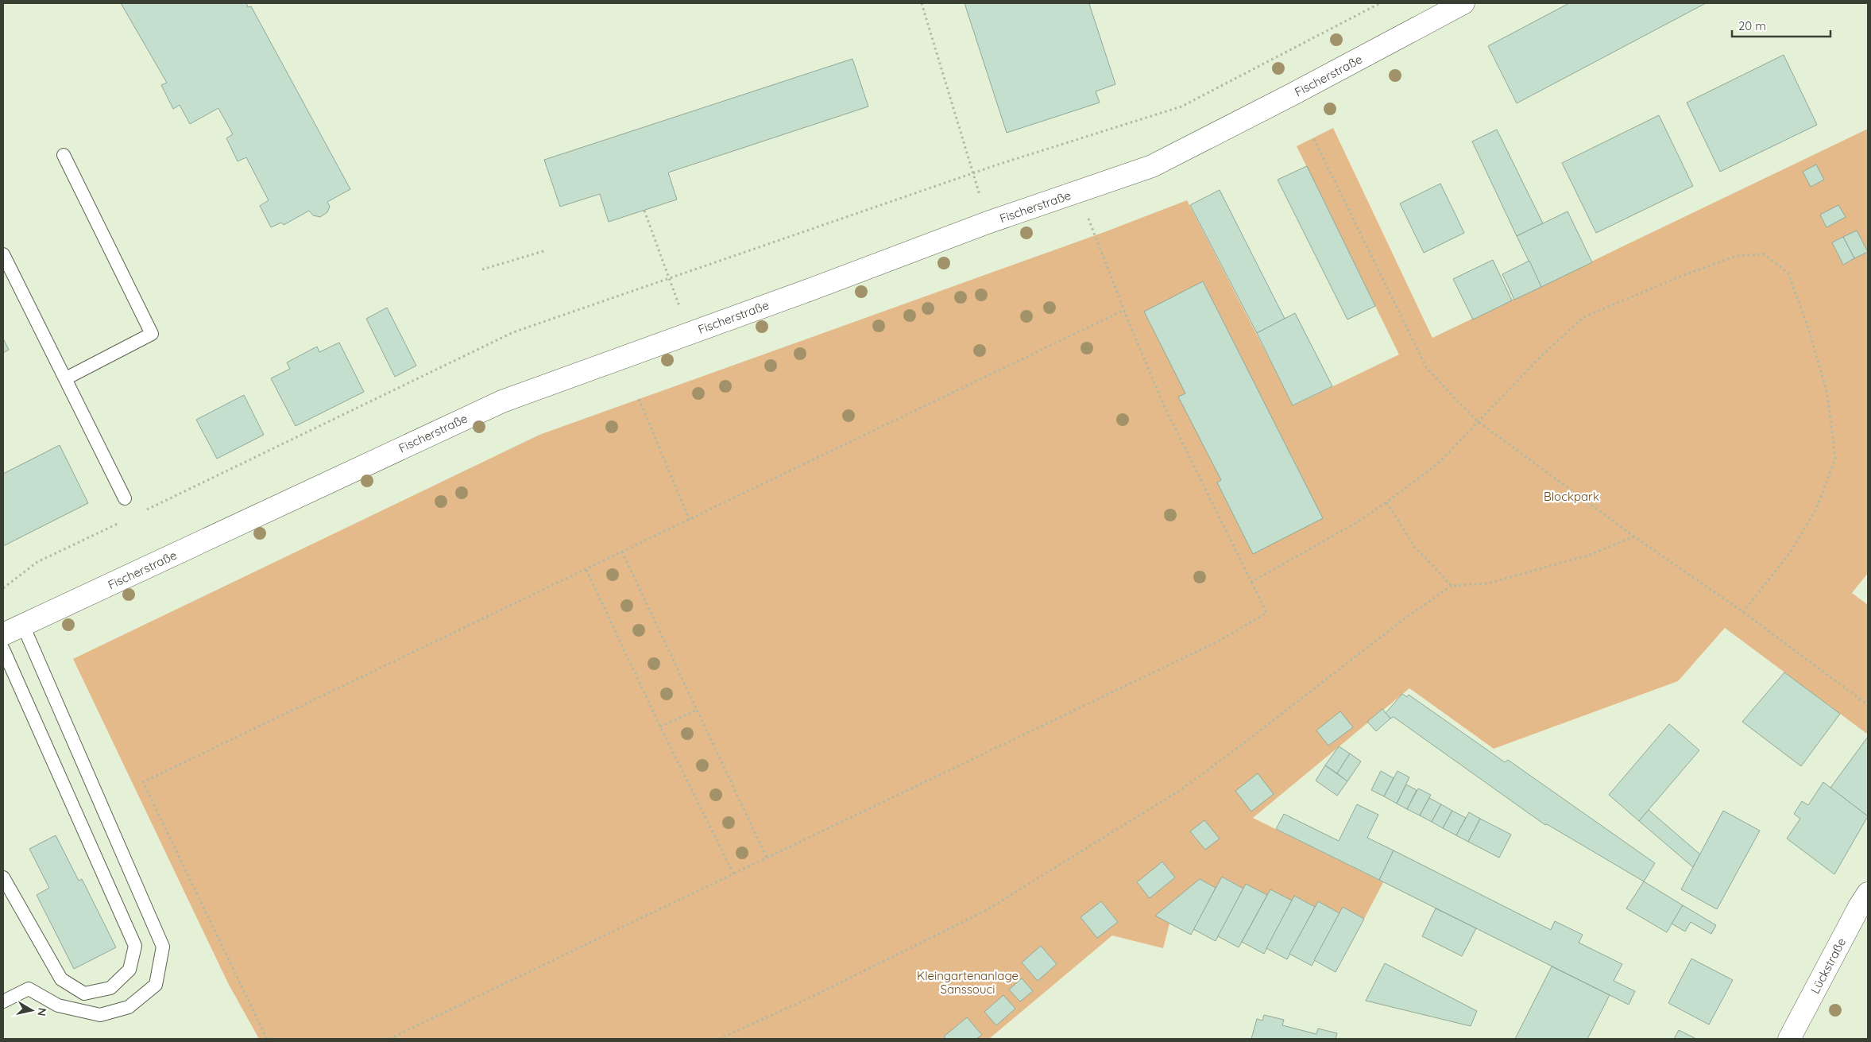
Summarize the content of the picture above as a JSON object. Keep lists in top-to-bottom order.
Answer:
{
  "streets": {
    "street": ["Fischerstraße", "Lückstraße"]
  },
  "parks": ["Blockpark", "Kleingartenanlage Sanssouci"],
  "scale_bar": "20 m",
  "north": "right"
}
